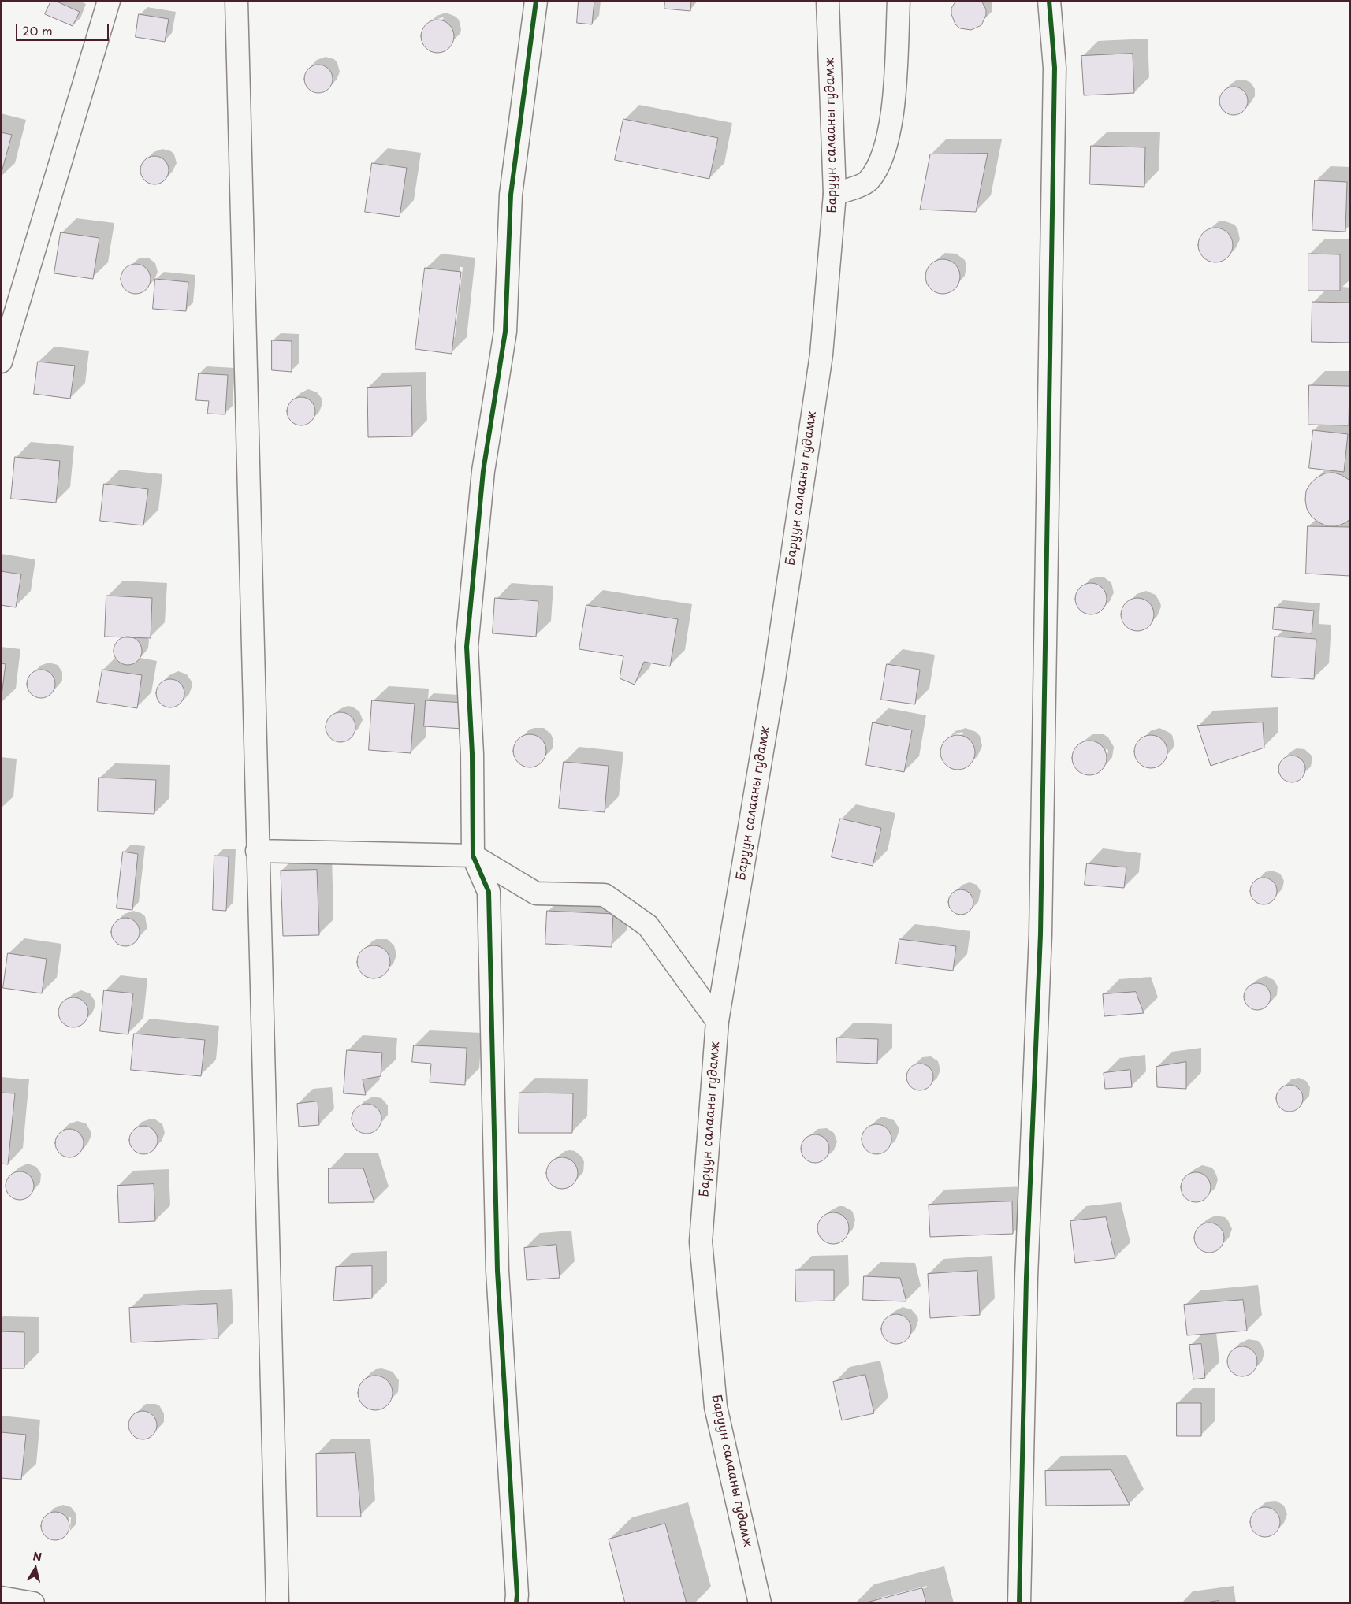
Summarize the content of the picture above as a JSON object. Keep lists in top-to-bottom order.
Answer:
{
  "streets": {
    "street": ["Баруун салааны гудамж"]
  },
  "scale_bar": "20 m",
  "north": "top"
}
